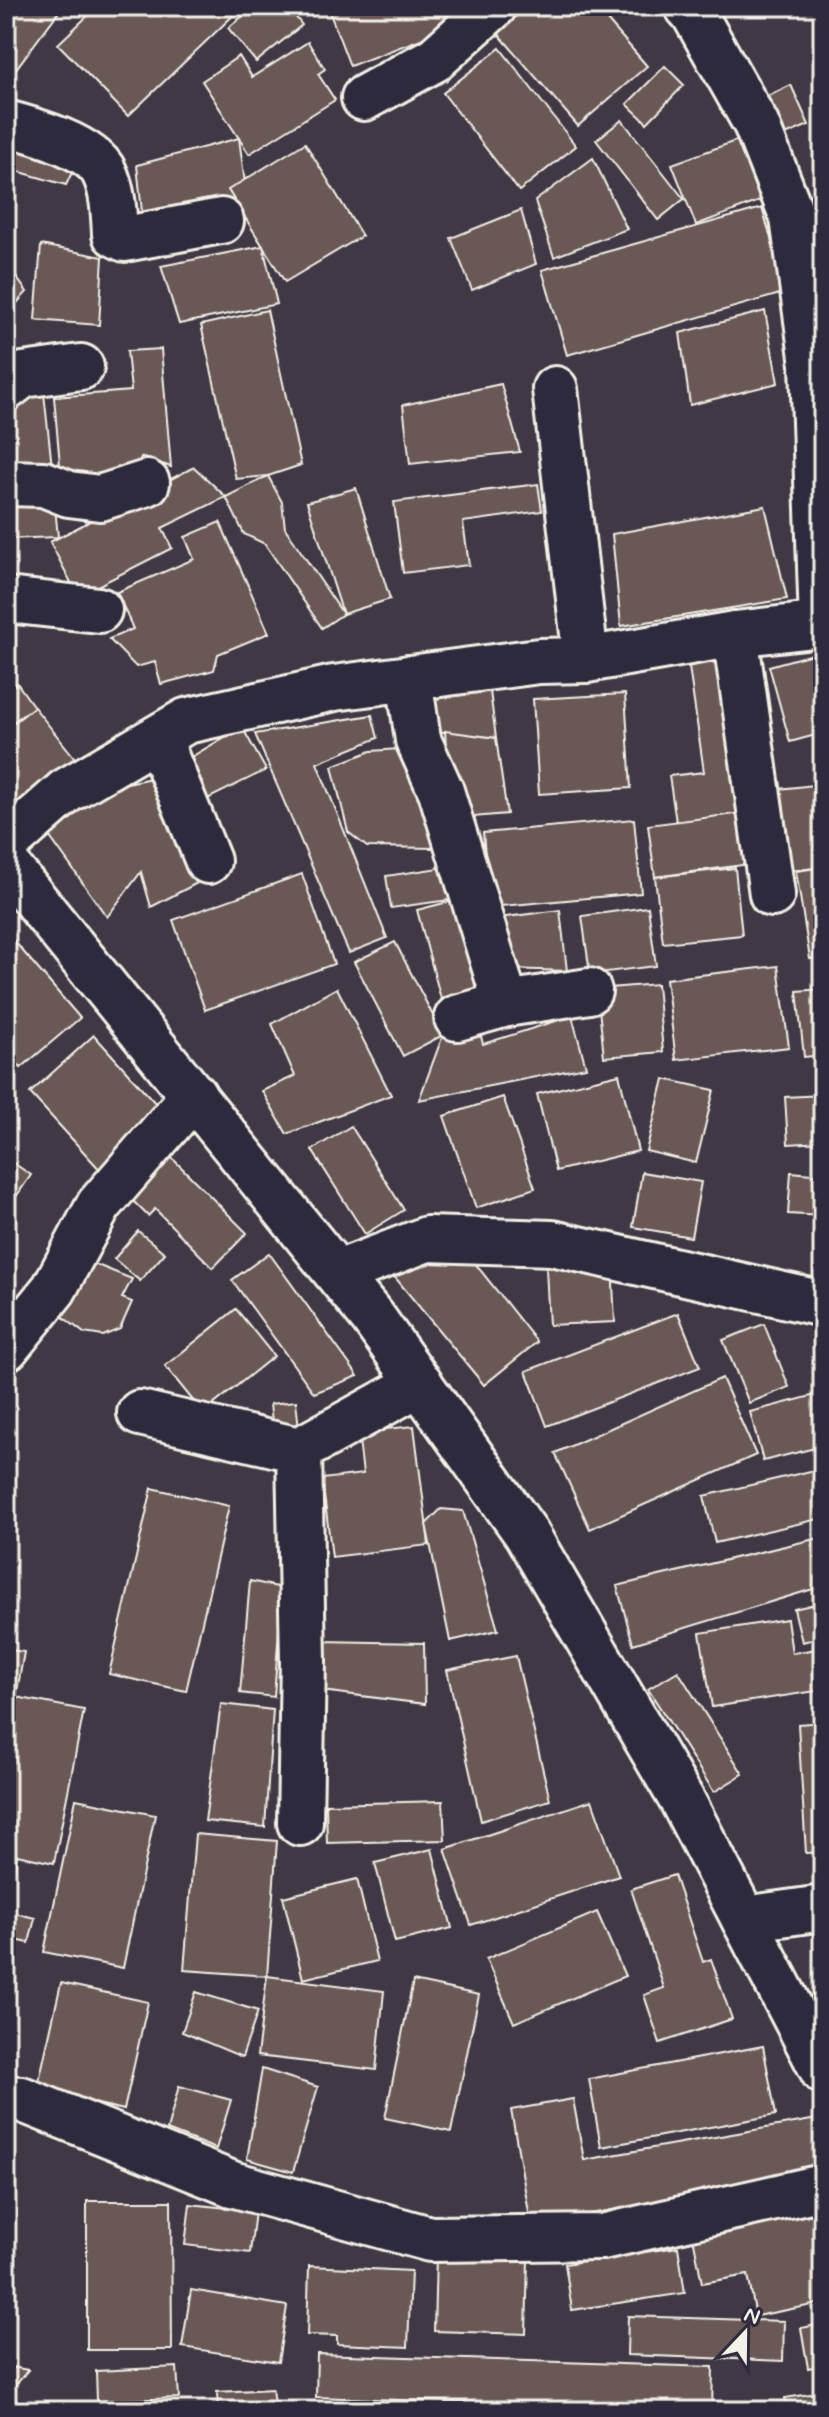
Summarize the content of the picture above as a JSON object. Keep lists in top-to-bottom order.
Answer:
{
  "north": "top"
}
